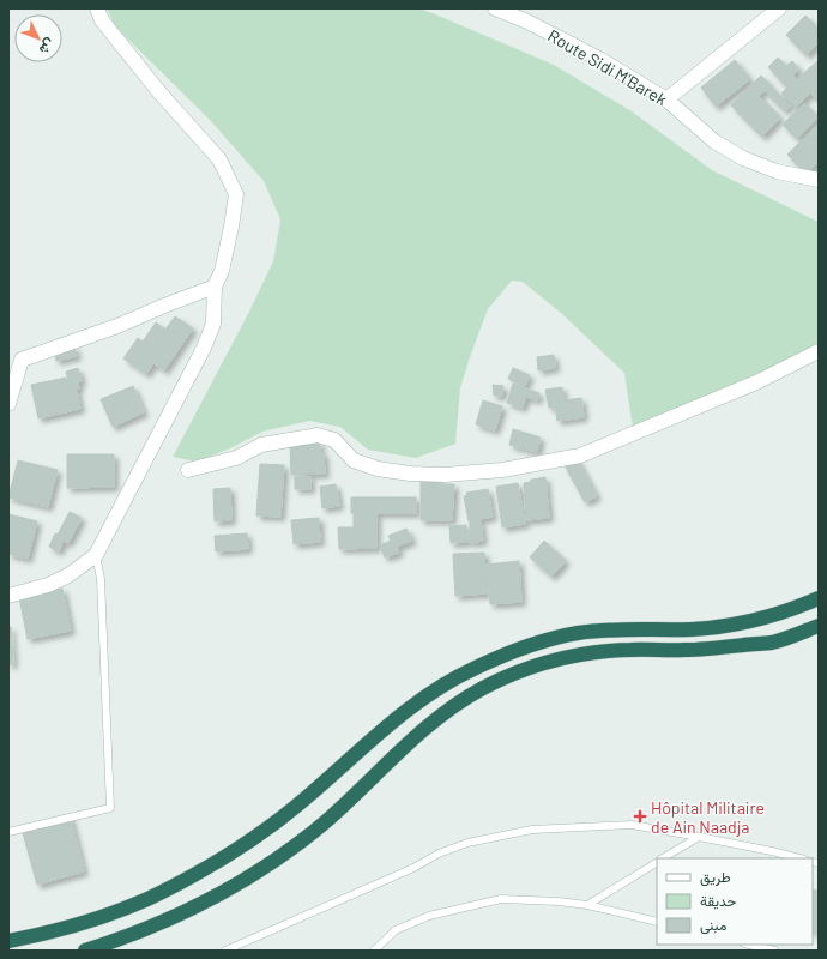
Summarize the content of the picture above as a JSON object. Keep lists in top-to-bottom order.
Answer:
{
  "streets": {
    "street": ["Route Sidi M'Barek"]
  },
  "places": {
    "health": ["Hôpital Militaire de Ain Naadja"]
  },
  "legend": ["طريق", "حديقة", "مبنى"],
  "north": "bottom right"
}
